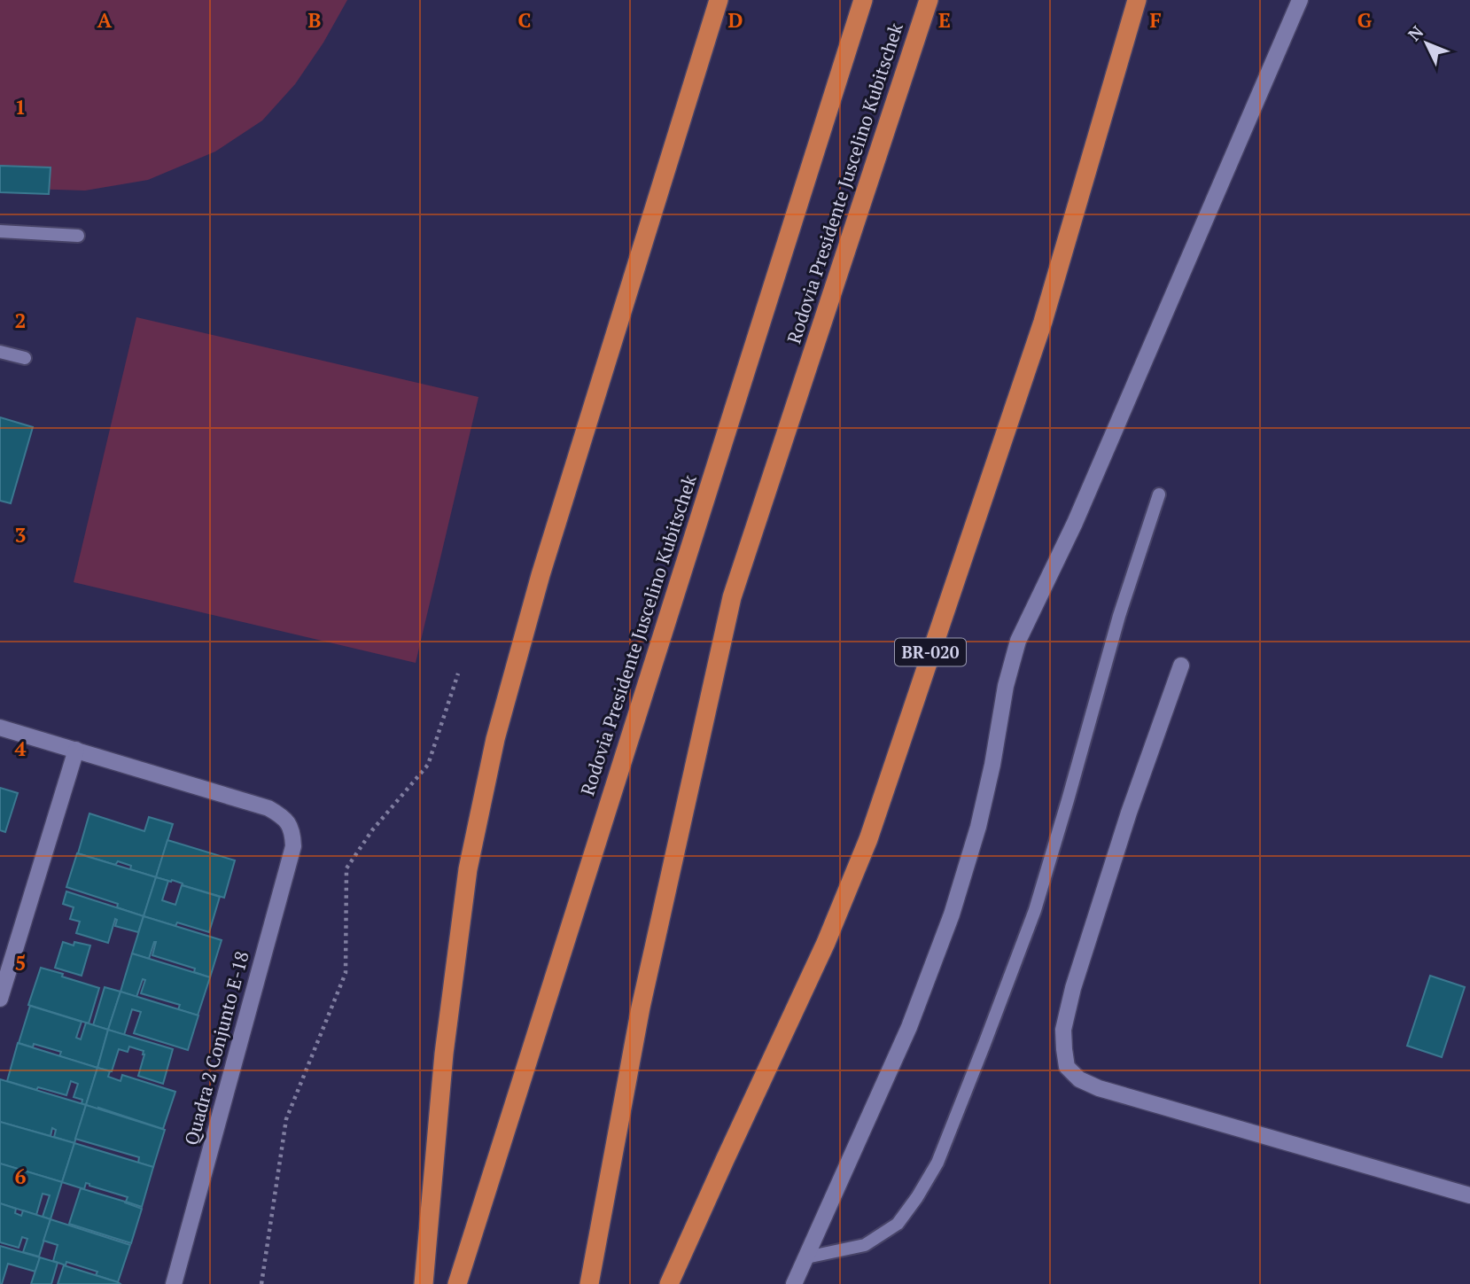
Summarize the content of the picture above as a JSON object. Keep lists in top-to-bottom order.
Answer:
{
  "streets": {
    "highway": ["Rodovia Presidente Juscelino Kubitschek", "BR-020"],
    "street": ["Quadra 2 Conjunto E-18"]
  },
  "north": "top left",
  "grid": {
    "columns": [
      "A",
      "B",
      "C",
      "D",
      "E",
      "F",
      "G"
    ],
    "rows": [
      "1",
      "2",
      "3",
      "4",
      "5",
      "6"
    ]
  }
}
